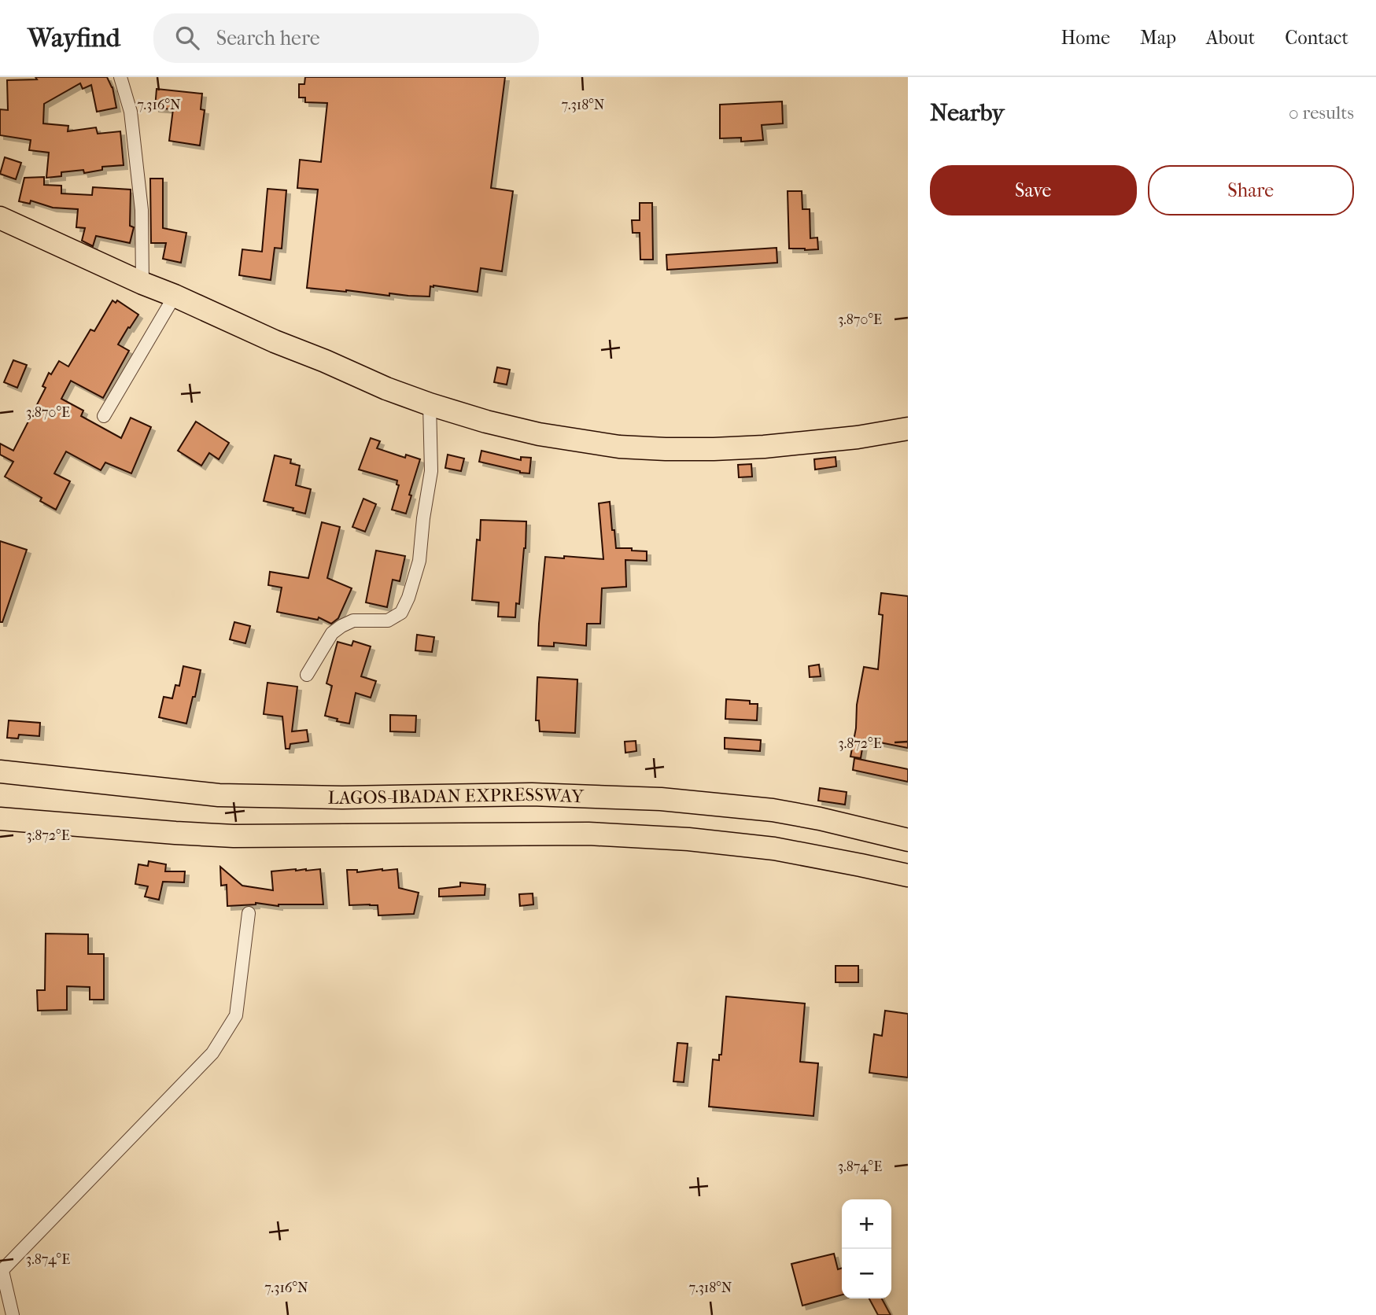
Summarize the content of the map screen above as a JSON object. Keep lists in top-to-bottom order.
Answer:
{
  "streets": {
    "highway": ["LAGOS-IBADAN EXPRESSWAY"]
  },
  "page": {
    "header": "Wayfind",
    "search": "Search here",
    "nav": [
      "Home",
      "Map",
      "About",
      "Contact"
    ],
    "heading": ["Nearby", "0 results"],
    "buttons": ["Save", "Share"],
    "map_buttons": ["+", "−"]
  },
  "coordinates": [
    "7.316°N",
    "7.318°N",
    "3.870°E",
    "3.872°E",
    "3.874°E"
  ]
}
